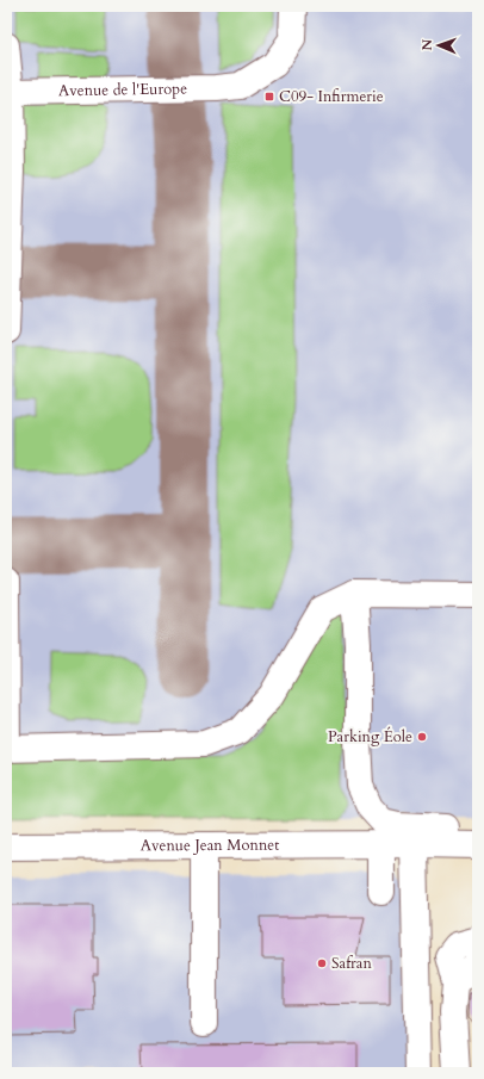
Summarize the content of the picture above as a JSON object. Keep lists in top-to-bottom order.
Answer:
{
  "streets": {
    "street": ["Avenue de l'Europe", "Avenue Jean Monnet"]
  },
  "places": {
    "transit": ["C09- Infirmerie"],
    "other": ["Parking Éole", "Safran"]
  },
  "north": "left"
}
